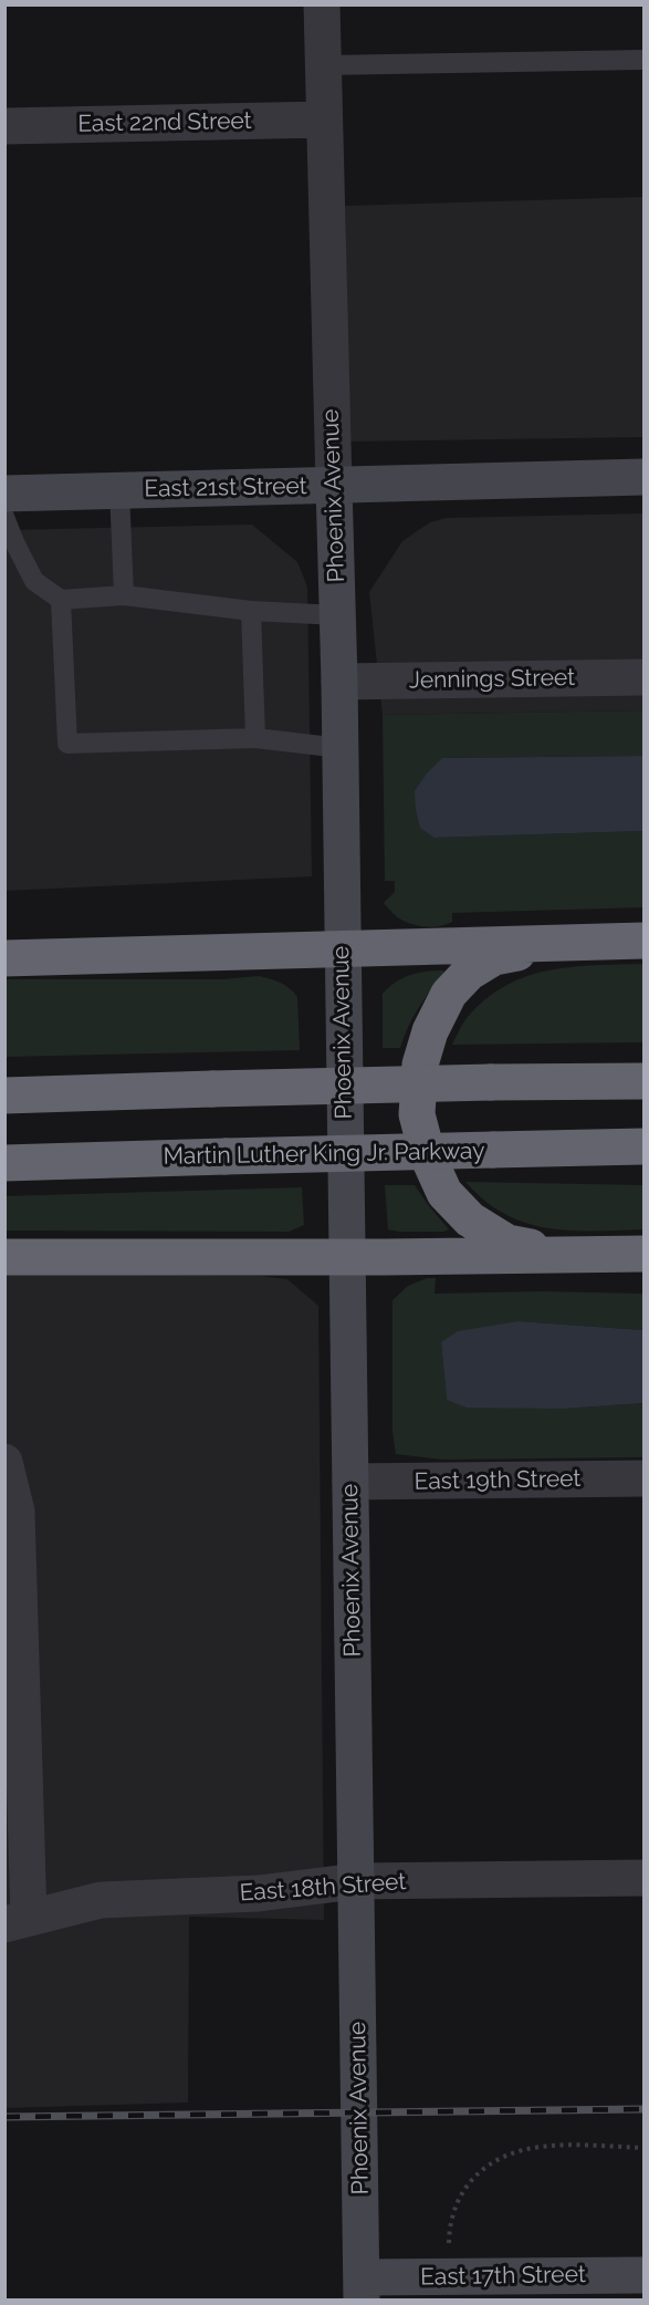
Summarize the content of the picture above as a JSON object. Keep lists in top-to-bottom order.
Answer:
{
  "streets": {
    "highway": ["Martin Luther King Jr. Parkway"],
    "street": [
      "East 22nd Street",
      "East 21st Street",
      "Phoenix Avenue",
      "Jennings Street",
      "East 19th Street",
      "East 18th Street",
      "East 17th Street"
    ]
  },
  "crossings": [
    ["East 22nd Street", "Phoenix Avenue"],
    ["East 21st Street", "Phoenix Avenue"],
    ["Phoenix Avenue", "Jennings Street"],
    ["Phoenix Avenue", "East 19th Street"],
    ["Phoenix Avenue", "East 18th Street"],
    ["Phoenix Avenue", "East 17th Street"]
  ]
}
